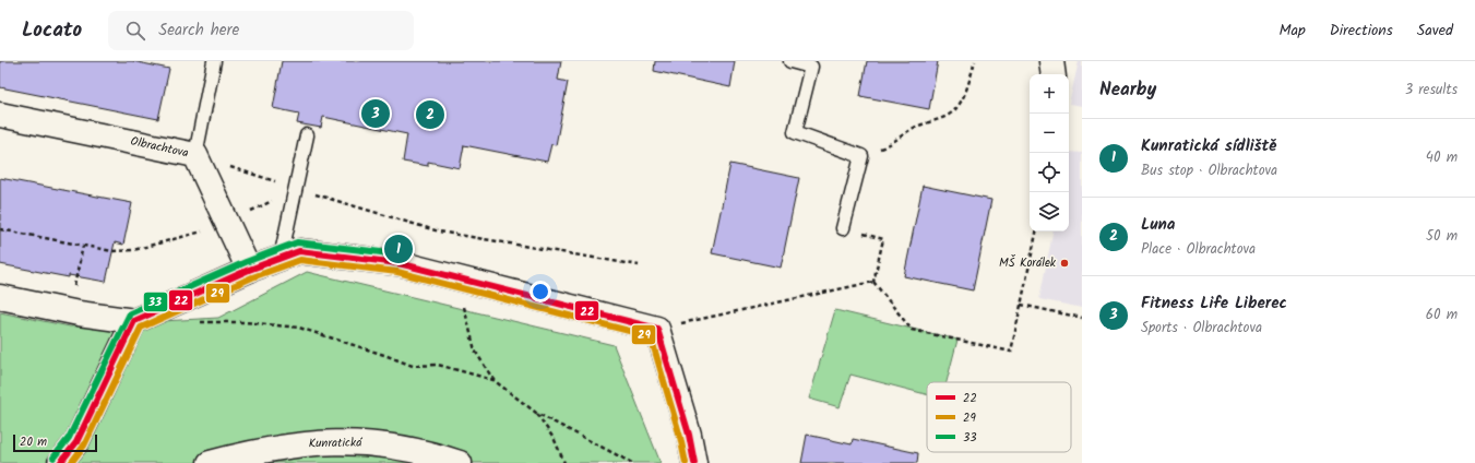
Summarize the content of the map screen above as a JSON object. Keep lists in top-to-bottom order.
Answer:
{
  "streets": {
    "street": ["Olbrachtova", "Kunratická"]
  },
  "places": ["MŠ Korálek"],
  "lines": ["transit line 33", "transit line 22", "transit line 29"],
  "legend": ["22", "29", "33"],
  "scale_bar": "20 m",
  "page": {
    "header": "Locato",
    "search": "Search here",
    "nav": ["Map", "Directions", "Saved"],
    "heading": ["Nearby", "3 results"],
    "map_buttons": ["+", "−"],
    "pins": ["3", "2", "1"],
    "list": [
      {
        "mark": "1",
        "name": "Kunratická sídliště",
        "note": "Bus stop · Olbrachtova",
        "value": "40 m"
      },
      {
        "mark": "2",
        "name": "Luna",
        "note": "Place · Olbrachtova",
        "value": "50 m"
      },
      {
        "mark": "3",
        "name": "Fitness Life Liberec",
        "note": "Sports · Olbrachtova",
        "value": "60 m"
      }
    ],
    "scale": "20 m"
  }
}
